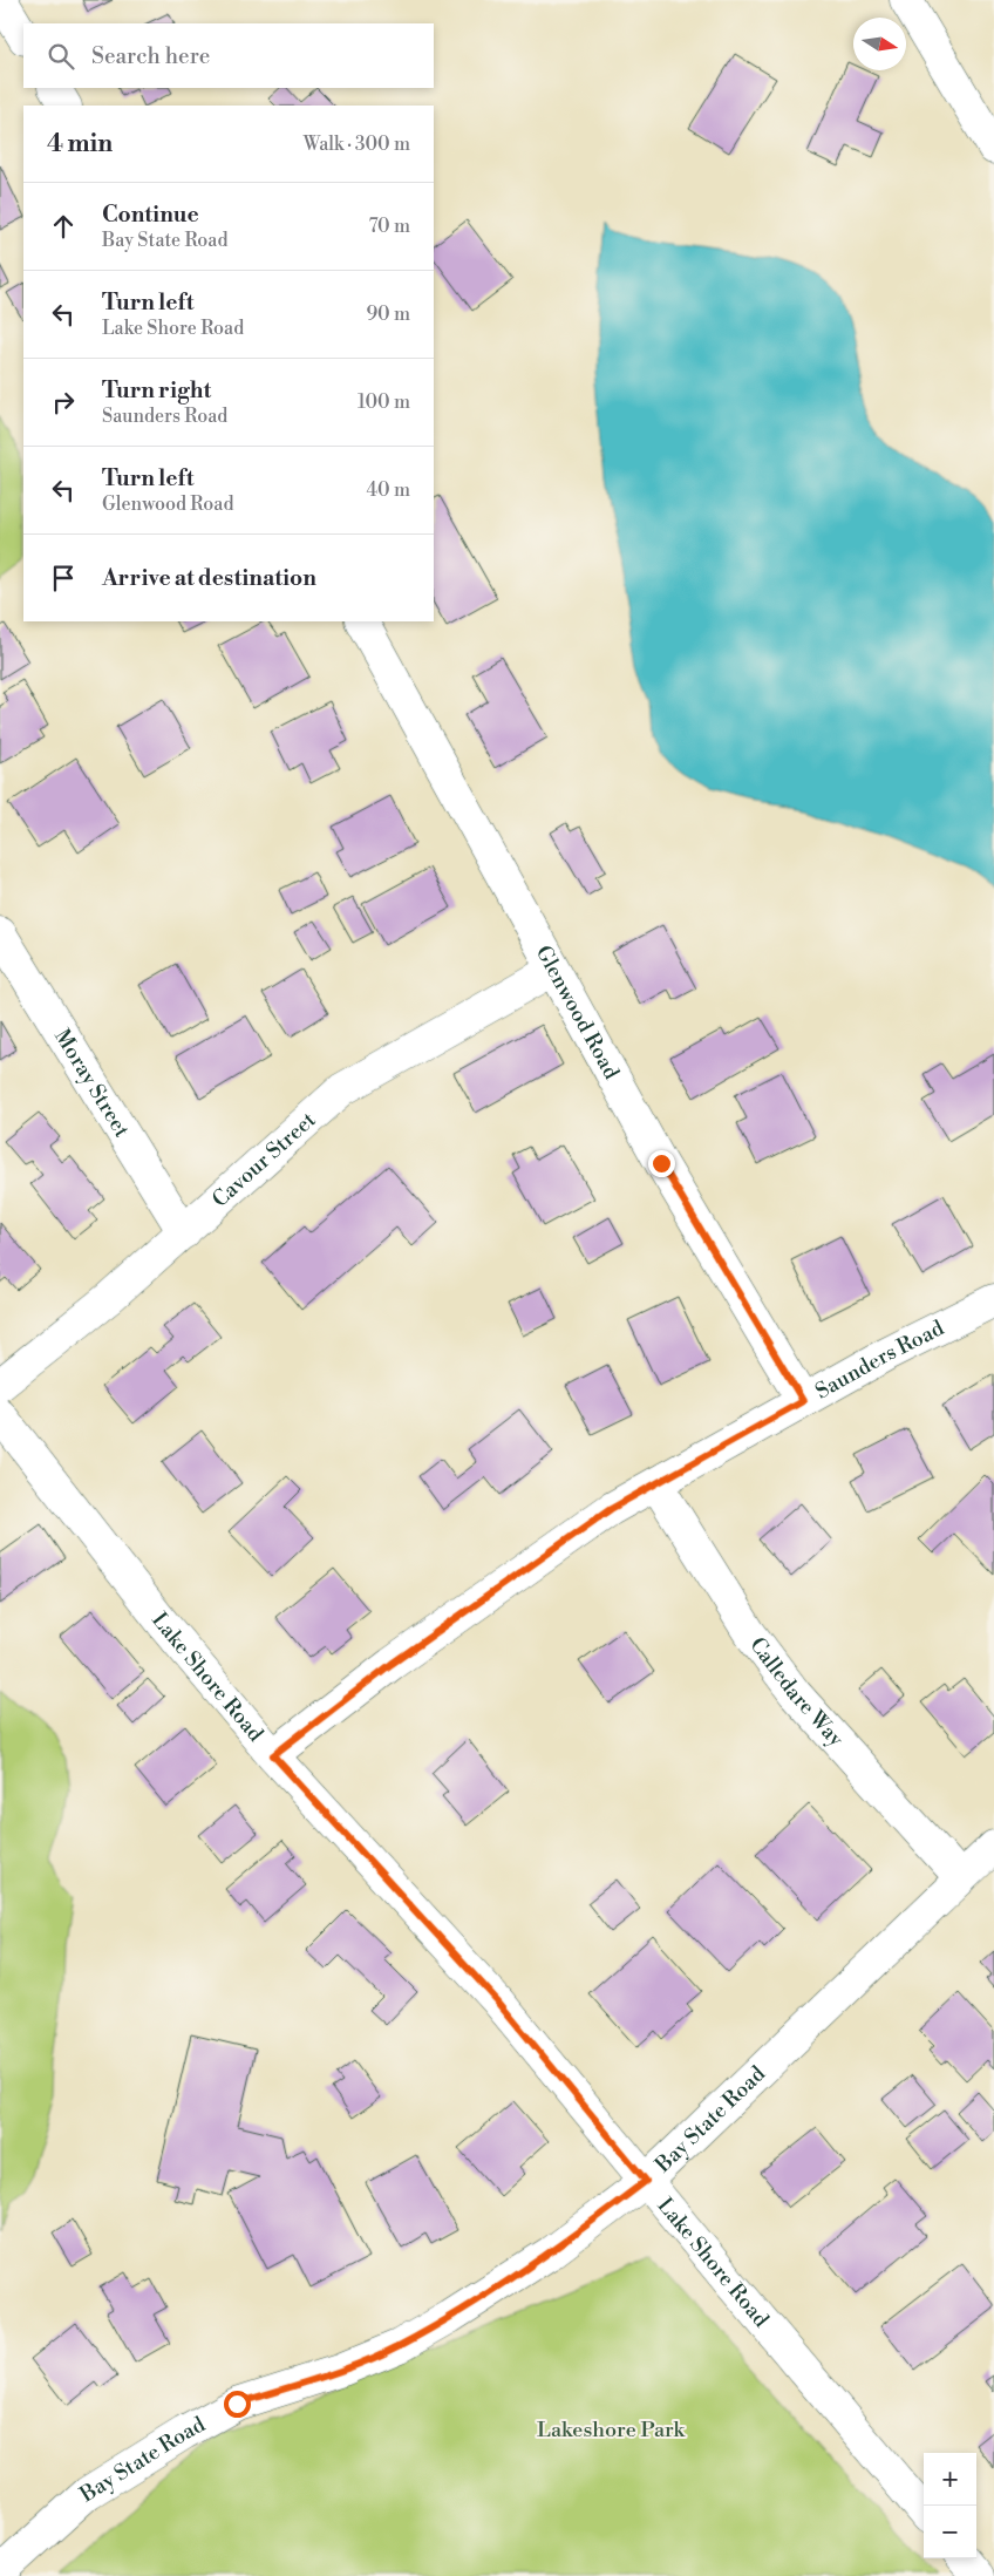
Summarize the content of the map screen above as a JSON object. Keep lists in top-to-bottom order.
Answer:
{
  "streets": {
    "street": [
      "Glenwood Road",
      "Moray Street",
      "Cavour Street",
      "Saunders Road",
      "Lake Shore Road",
      "Calledare Way",
      "Bay State Road"
    ]
  },
  "crossings": [
    ["Glenwood Road", "Cavour Street"],
    ["Glenwood Road", "Saunders Road"],
    ["Moray Street", "Cavour Street"],
    ["Saunders Road", "Lake Shore Road"],
    ["Saunders Road", "Calledare Way"],
    ["Lake Shore Road", "Bay State Road"],
    ["Calledare Way", "Bay State Road"]
  ],
  "parks": ["Lakeshore Park"],
  "north": "right",
  "page": {
    "search": "Search here",
    "heading": ["4 min", "Walk · 300 m"],
    "list": [
      ["Continue", "Bay State Road", "70 m"],
      ["Turn left", "Lake Shore Road", "90 m"],
      ["Turn right", "Saunders Road", "100 m"],
      ["Turn left", "Glenwood Road", "40 m"],
      "Arrive at destination"
    ],
    "map_buttons": ["+", "−"]
  }
}
